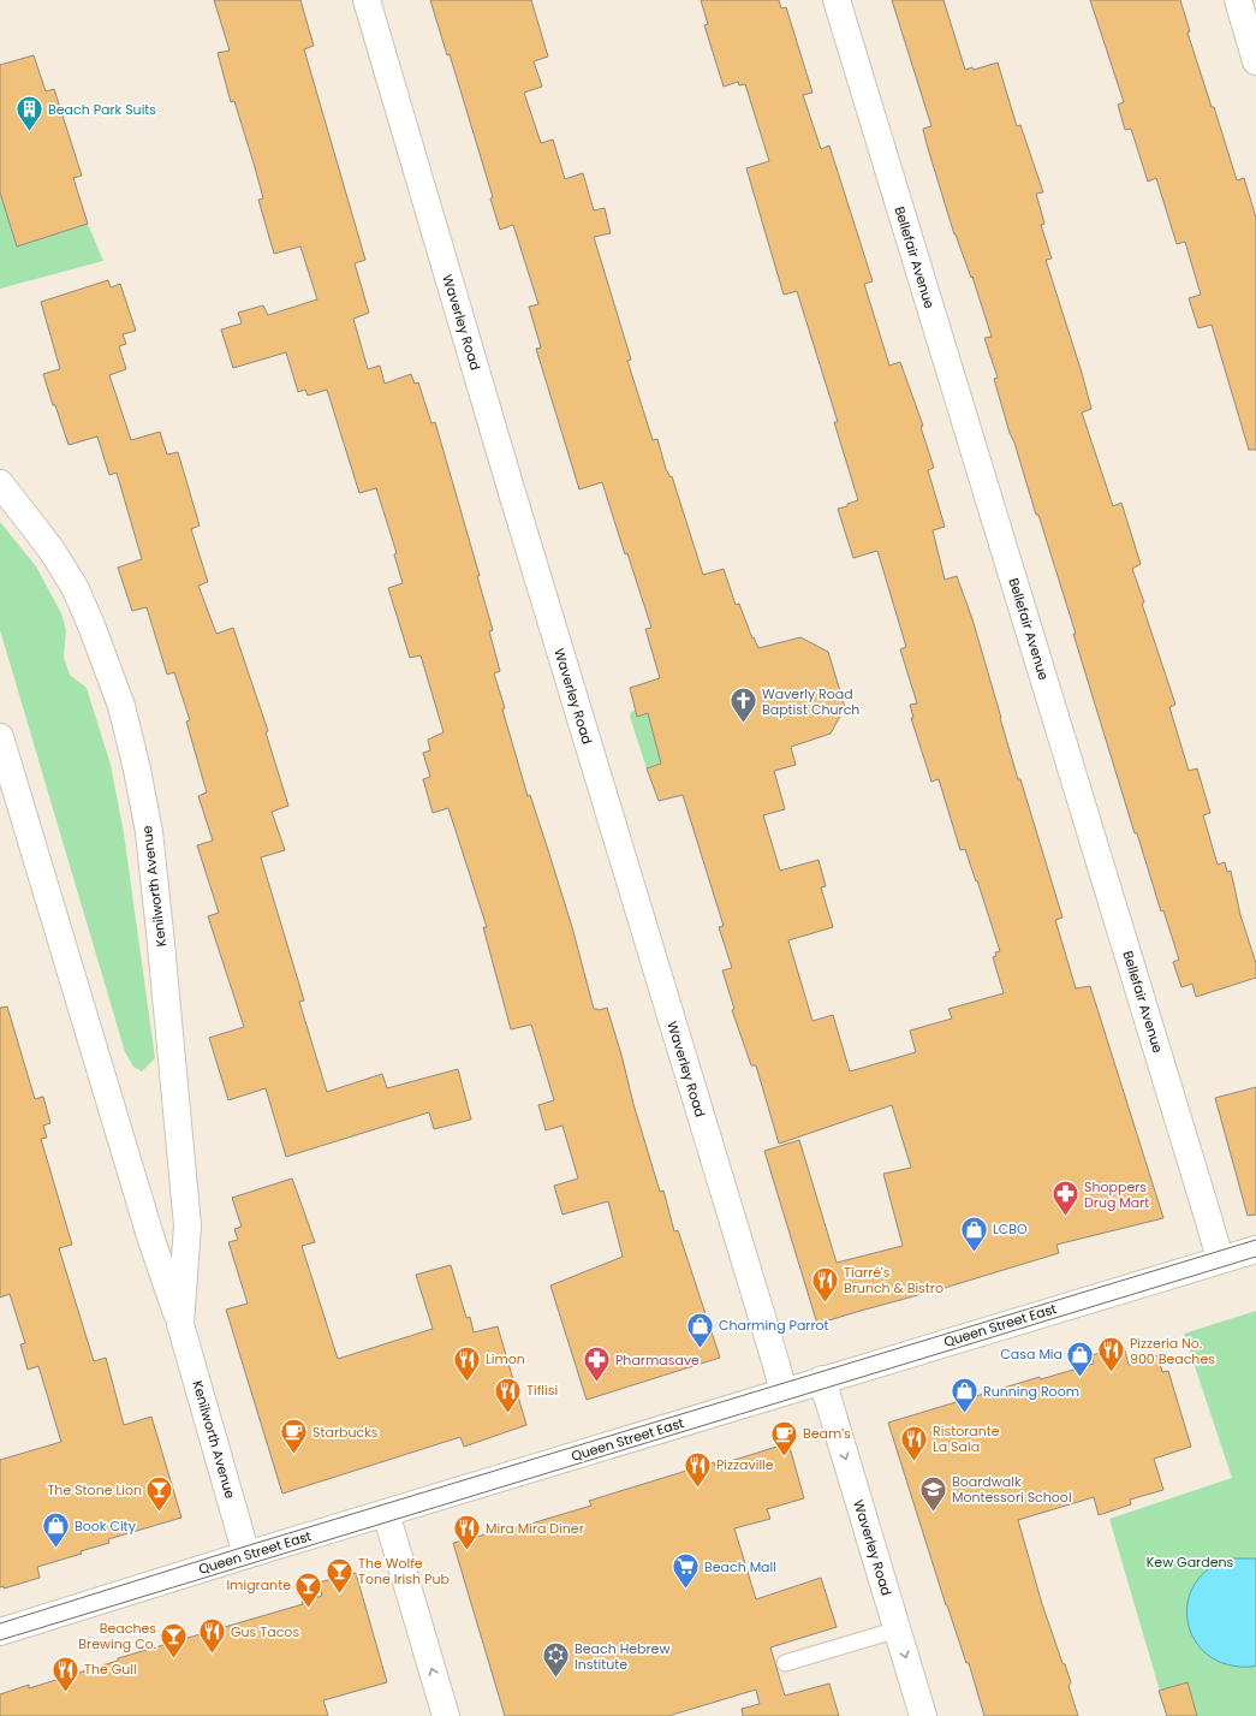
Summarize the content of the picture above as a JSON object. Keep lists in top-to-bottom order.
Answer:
{
  "streets": {
    "street": [
      "Bellefair Avenue",
      "Waverley Road",
      "Kenilworth Avenue",
      "Queen Street East"
    ]
  },
  "crossings": [
    ["Bellefair Avenue", "Queen Street East"],
    ["Waverley Road", "Queen Street East"],
    ["Kenilworth Avenue", "Queen Street East"]
  ],
  "parks": ["Kew Gardens"],
  "places": {
    "building": ["Beach Park Suits"],
    "church": ["Waverly Road Baptist Church"],
    "pharmacy": ["Shoppers Drug Mart", "Pharmasave"],
    "shop": [
      "LCBO",
      "Charming Parrot",
      "Casa Mia",
      "Running Room",
      "Book City"
    ],
    "restaurant": [
      "Tiarré's Brunch & Bistro",
      "Pizzeria No. 900 Beaches",
      "Limon",
      "Tiflisi",
      "Ristorante La Sala",
      "Pizzaville",
      "Mira Mira Diner",
      "Gus Tacos",
      "The Gull"
    ],
    "cafe": ["Starbucks", "Beam's"],
    "school or university": ["Boardwalk Montessori School"],
    "bar": [
      "The Stone Lion",
      "The Wolfe Tone Irish Pub",
      "Imigrante",
      "Beaches Brewing Co."
    ],
    "supermarket": ["Beach Mall"],
    "synagogue": ["Beach Hebrew Institute"]
  }
}
